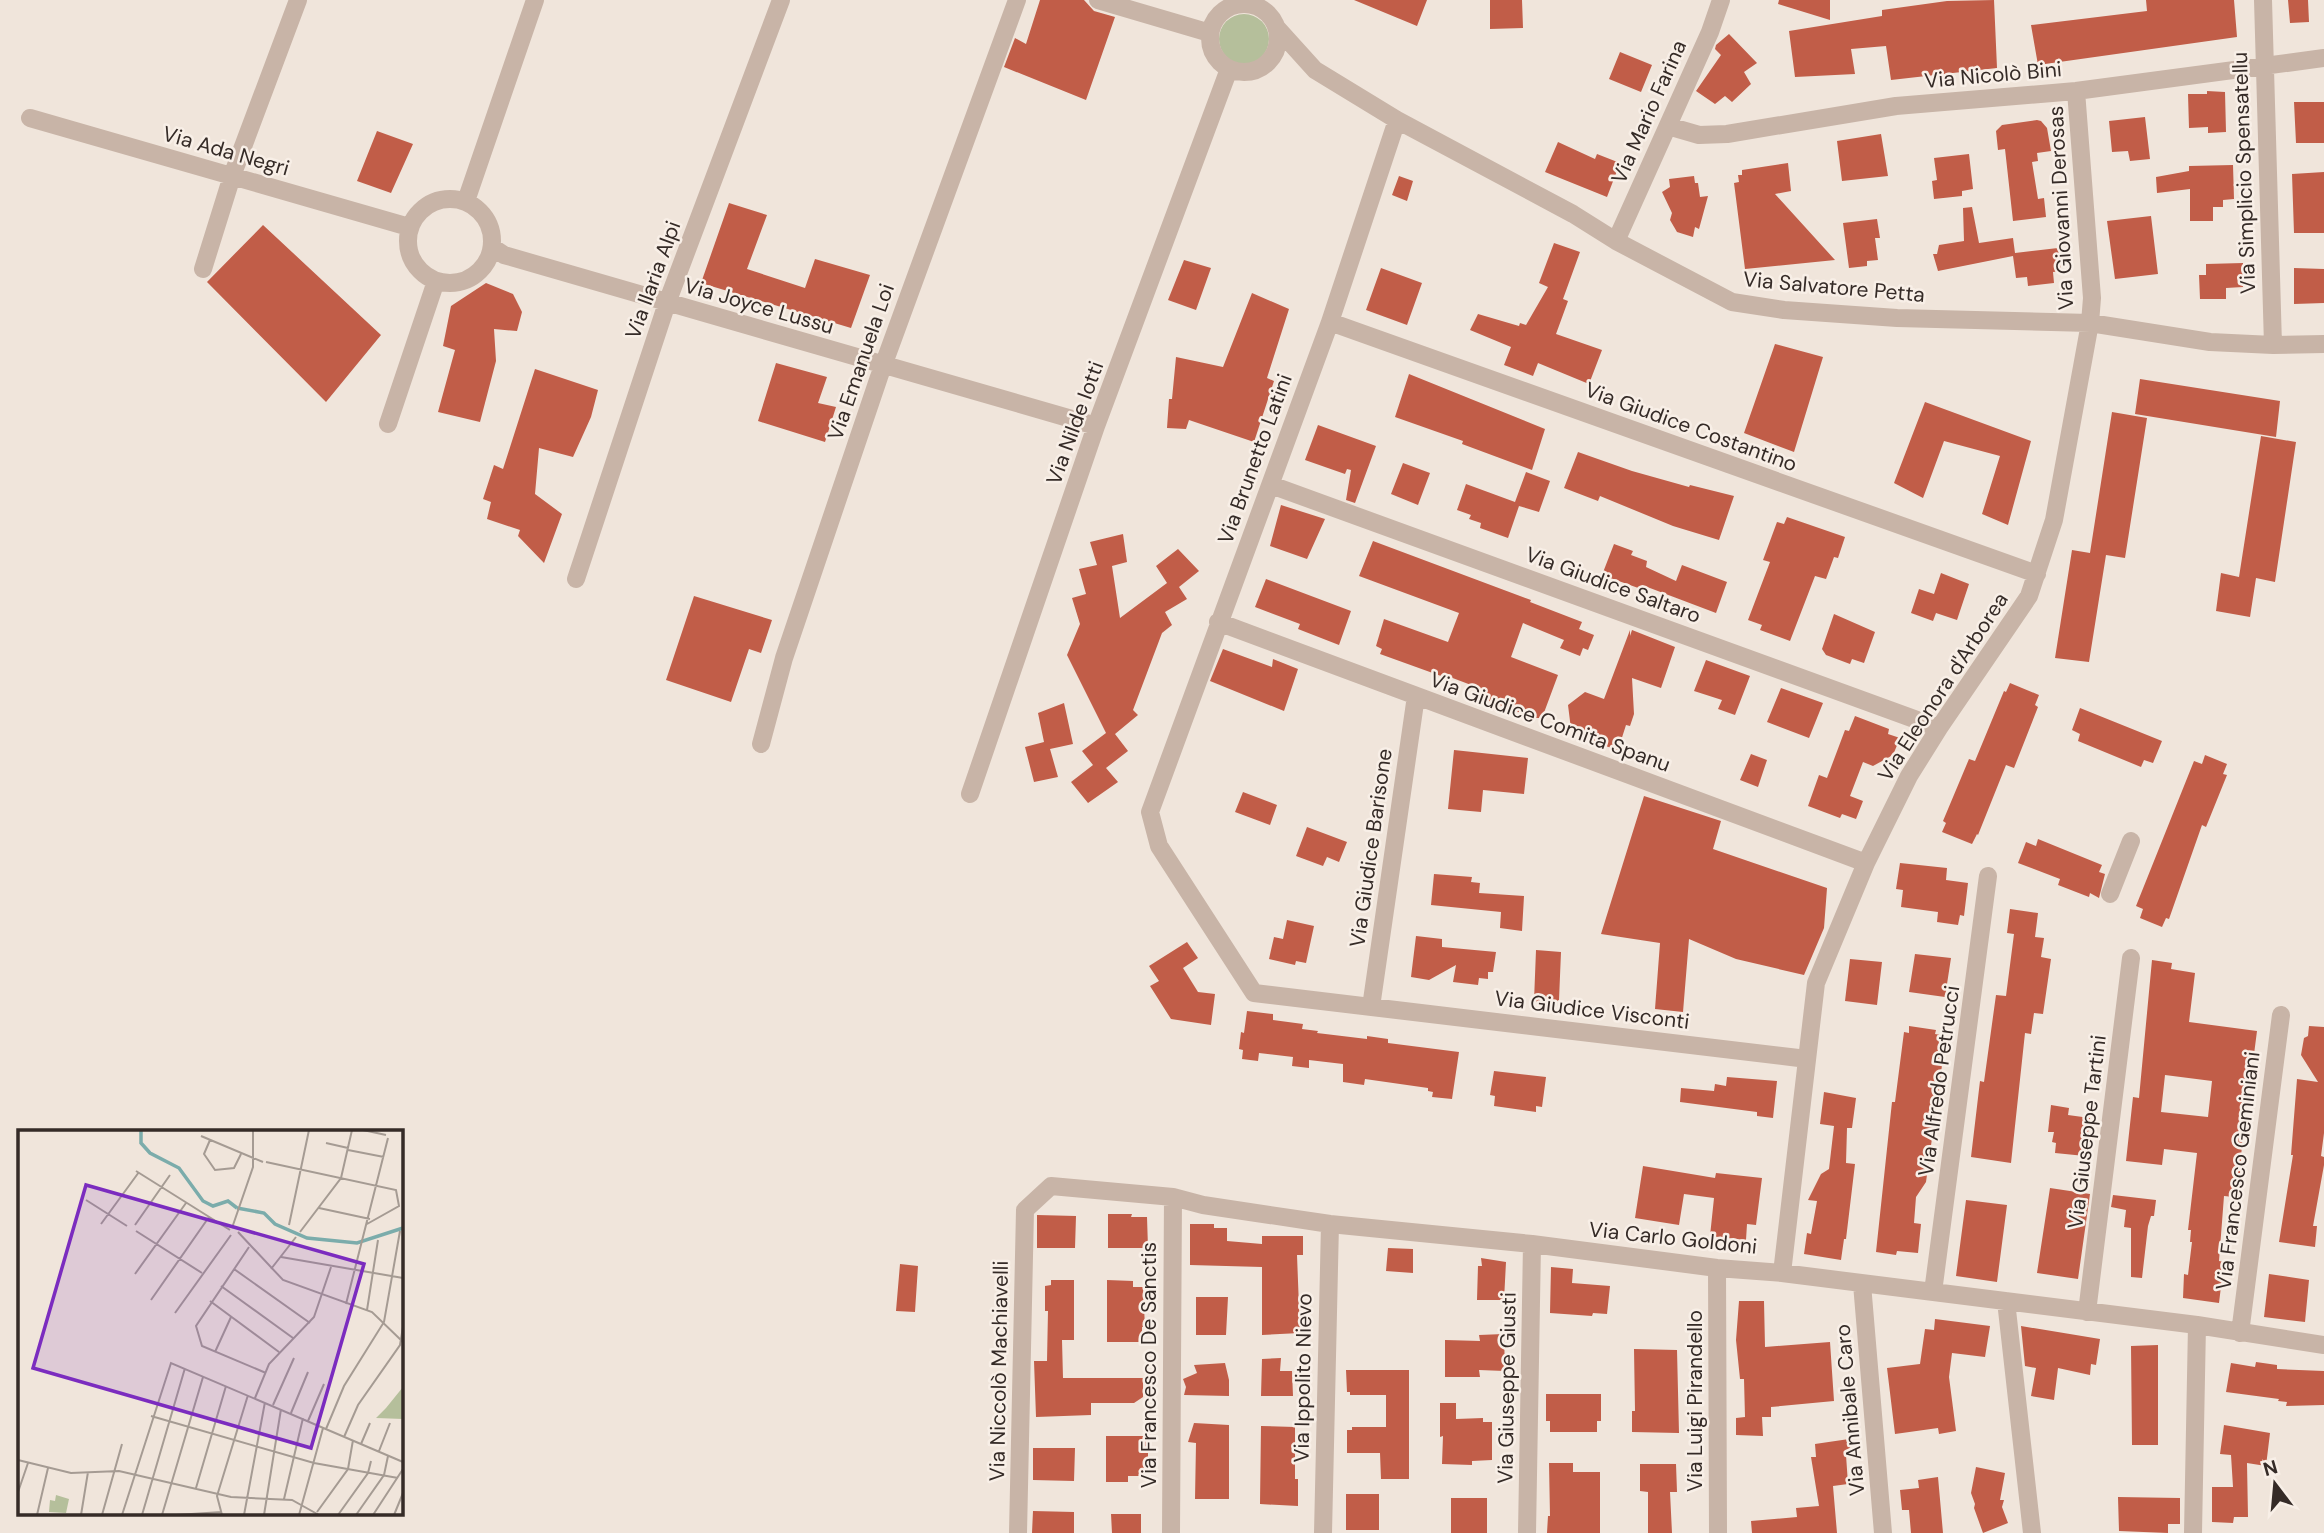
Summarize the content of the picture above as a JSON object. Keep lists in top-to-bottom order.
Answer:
{
  "streets": {
    "street": [
      "Via Nicolò Bini",
      "Via Mario Farina",
      "Via Ada Negri",
      "Via Simplicio Spensatellu",
      "Via Giovanni Derosas",
      "Via Ilaria Alpi",
      "Via Salvatore Petta",
      "Via Joyce Lussu",
      "Via Emanuela Loi",
      "Via Nilde Iotti",
      "Via Giudice Costantino",
      "Via Brunetto Latini",
      "Via Giudice Saltaro",
      "Via Eleonora d'Arborea",
      "Via Giudice Comita Spanu",
      "Via Giudice Barisone",
      "Via Giudice Visconti",
      "Via Alfredo Petrucci",
      "Via Giuseppe Tartini",
      "Via Francesco Geminiani",
      "Via Carlo Goldoni",
      "Via Francesco De Sanctis",
      "Via Niccolò Machiavelli",
      "Via Ippolito Nievo",
      "Via Giuseppe Giusti",
      "Via Luigi Pirandello",
      "Via Annibale Caro"
    ]
  },
  "crossings": [
    ["Via Nicolò Bini", "Via Mario Farina"],
    ["Via Nicolò Bini", "Via Simplicio Spensatellu"],
    ["Via Nicolò Bini", "Via Giovanni Derosas"],
    ["Via Mario Farina", "Via Salvatore Petta"],
    ["Via Ada Negri", "Via Joyce Lussu"],
    ["Via Simplicio Spensatellu", "Via Salvatore Petta"],
    ["Via Giovanni Derosas", "Via Salvatore Petta"],
    ["Via Giovanni Derosas", "Via Eleonora d'Arborea"],
    ["Via Ilaria Alpi", "Via Joyce Lussu"],
    ["Via Salvatore Petta", "Via Nilde Iotti"],
    ["Via Salvatore Petta", "Via Brunetto Latini"],
    ["Via Salvatore Petta", "Via Eleonora d'Arborea"],
    ["Via Joyce Lussu", "Via Emanuela Loi"],
    ["Via Joyce Lussu", "Via Nilde Iotti"],
    ["Via Giudice Costantino", "Via Brunetto Latini"],
    ["Via Giudice Costantino", "Via Eleonora d'Arborea"],
    ["Via Brunetto Latini", "Via Giudice Saltaro"],
    ["Via Brunetto Latini", "Via Giudice Comita Spanu"],
    ["Via Brunetto Latini", "Via Giudice Visconti"],
    ["Via Giudice Saltaro", "Via Eleonora d'Arborea"],
    ["Via Eleonora d'Arborea", "Via Giudice Comita Spanu"],
    ["Via Eleonora d'Arborea", "Via Giudice Visconti"],
    ["Via Eleonora d'Arborea", "Via Carlo Goldoni"],
    ["Via Giudice Comita Spanu", "Via Giudice Barisone"],
    ["Via Giudice Barisone", "Via Giudice Visconti"],
    ["Via Alfredo Petrucci", "Via Carlo Goldoni"],
    ["Via Giuseppe Tartini", "Via Carlo Goldoni"],
    ["Via Francesco Geminiani", "Via Carlo Goldoni"],
    ["Via Carlo Goldoni", "Via Francesco De Sanctis"],
    ["Via Carlo Goldoni", "Via Niccolò Machiavelli"],
    ["Via Carlo Goldoni", "Via Ippolito Nievo"],
    ["Via Carlo Goldoni", "Via Giuseppe Giusti"],
    ["Via Carlo Goldoni", "Via Luigi Pirandello"],
    ["Via Carlo Goldoni", "Via Annibale Caro"]
  ],
  "north": "top"
}
